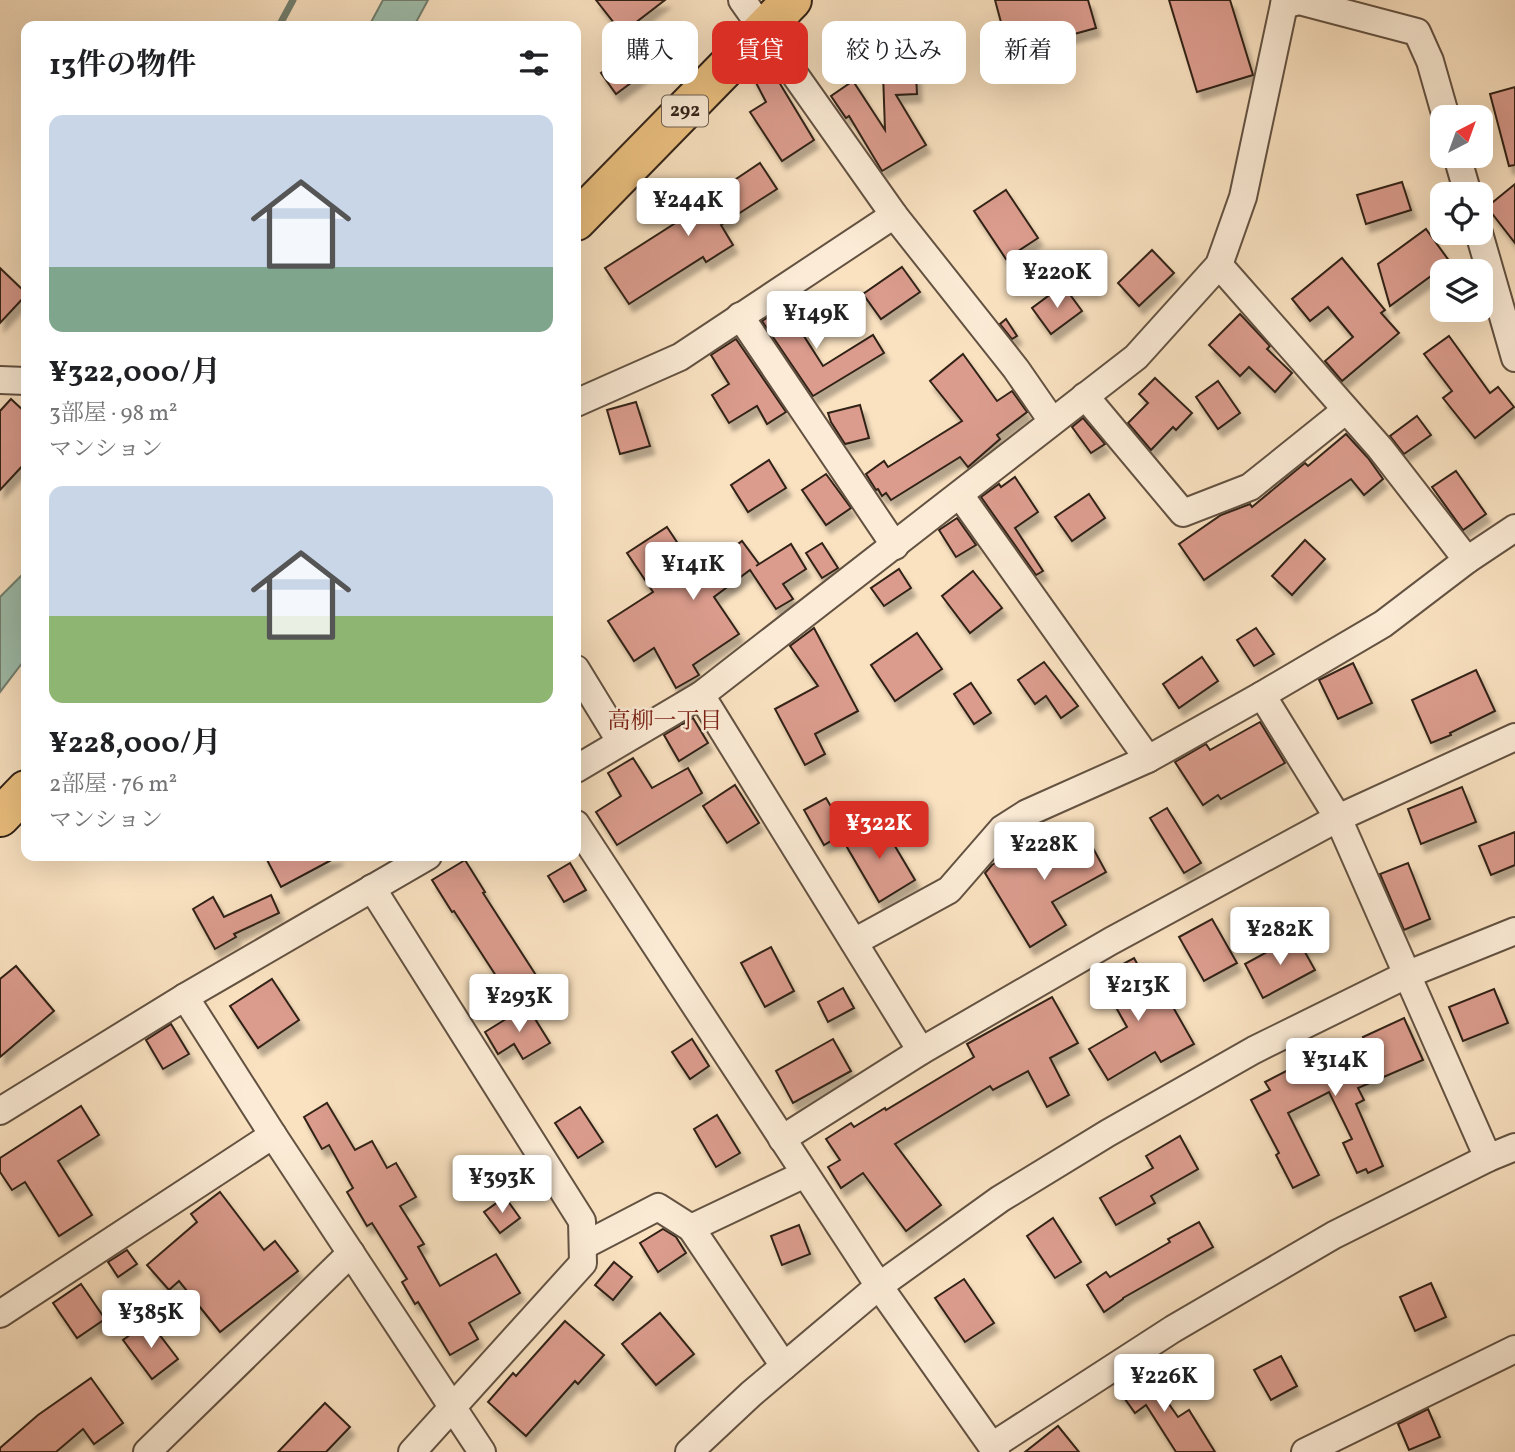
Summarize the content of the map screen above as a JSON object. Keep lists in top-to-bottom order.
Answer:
{
  "streets": {
    "highway": ["292"]
  },
  "districts": ["高柳一丁目"],
  "north": "top right",
  "page": {
    "chip": [
      "購入",
      "賃貸",
      "絞り込み",
      "新着"
    ],
    "heading": "13件の物件",
    "list": [
      {
        "name": "¥322,000/月",
        "note": "3部屋 · 98 m² · マンション"
      },
      {
        "name": "¥228,000/月",
        "note": "2部屋 · 76 m² · マンション"
      }
    ],
    "price": [
      "¥244K",
      "¥220K",
      "¥149K",
      "¥141K",
      "¥322K",
      "¥228K",
      "¥282K",
      "¥213K",
      "¥293K",
      "¥314K",
      "¥393K",
      "¥385K",
      "¥226K"
    ]
  }
}
